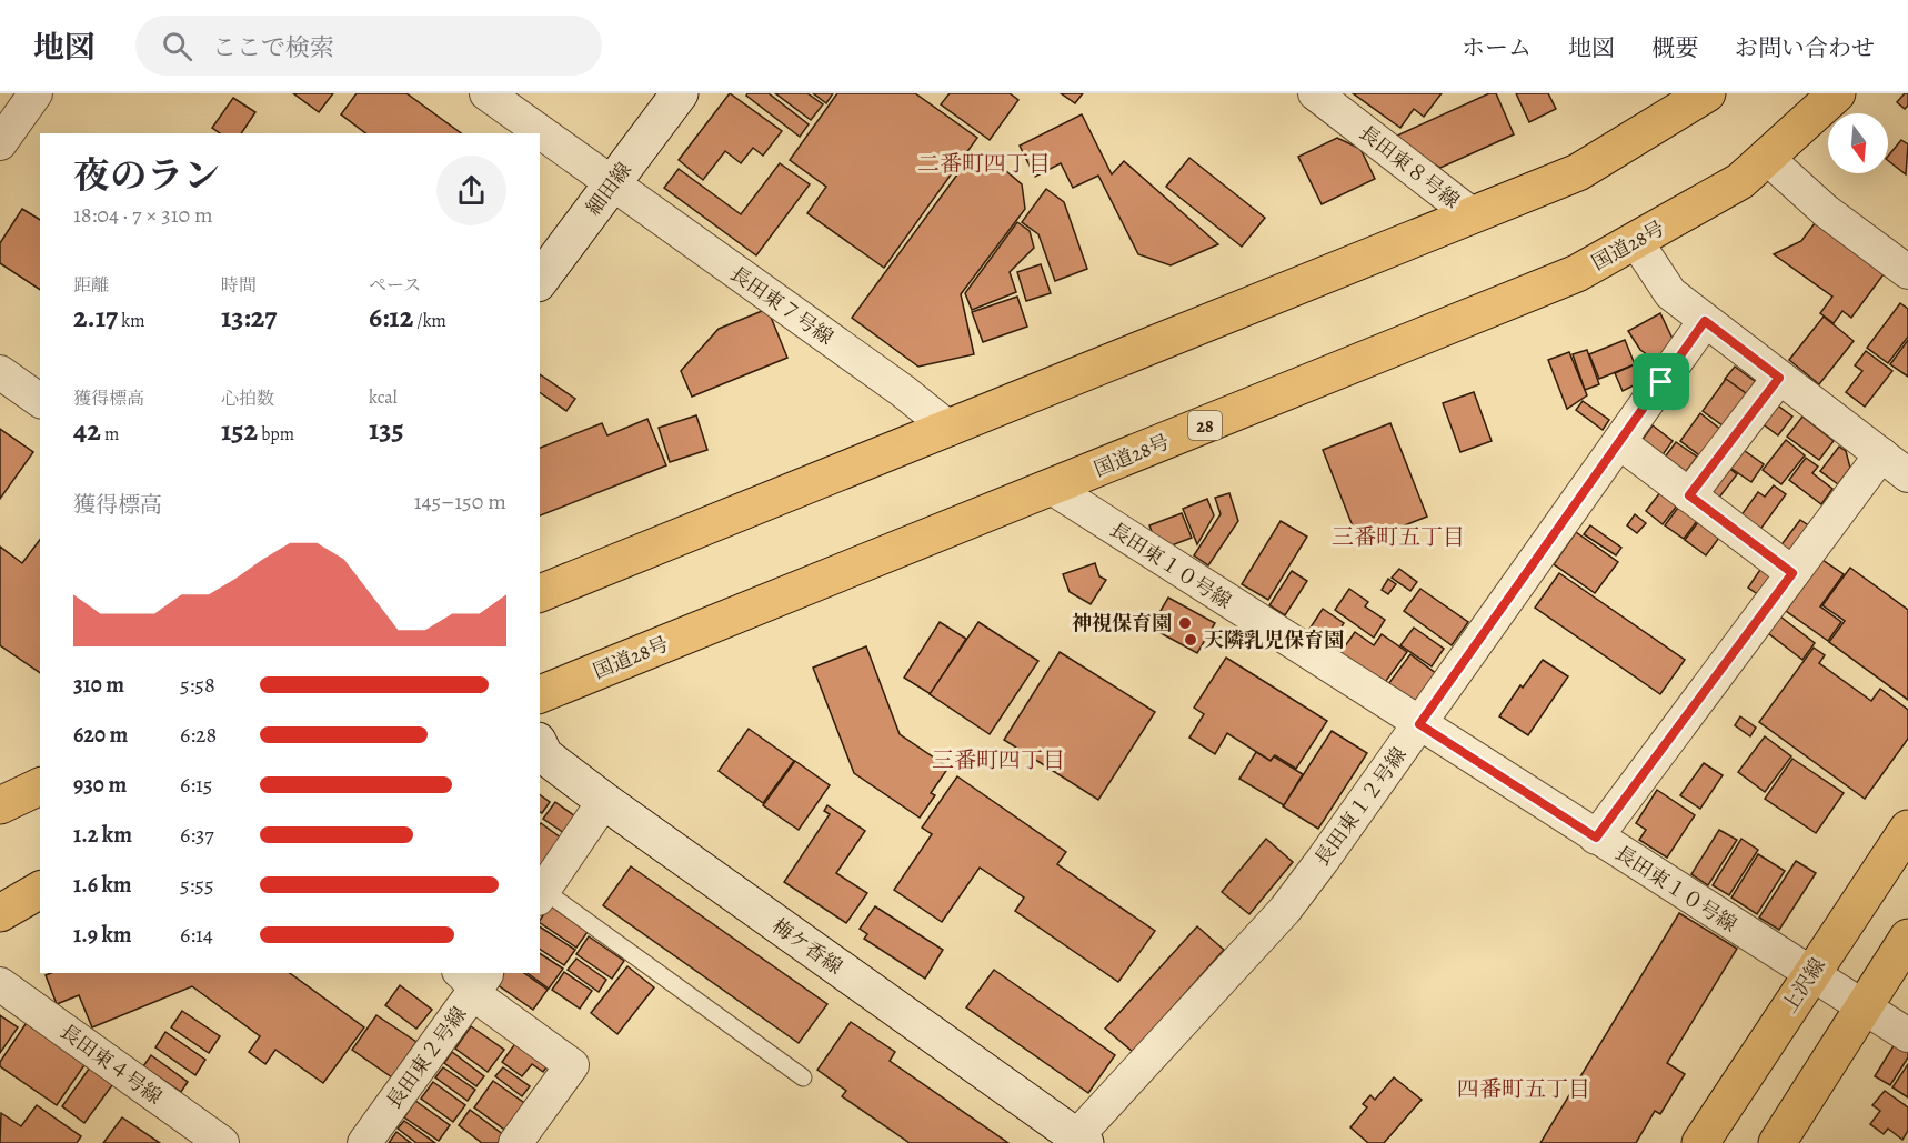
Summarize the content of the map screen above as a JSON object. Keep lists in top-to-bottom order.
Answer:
{
  "streets": {
    "main road": ["国道28号", "28", "上沢線"],
    "street": [
      "長田東８号線",
      "細田線",
      "長田東７号線",
      "長田東１０号線",
      "長田東１２号線",
      "梅ケ香線",
      "長田東２号線",
      "長田東４号線"
    ]
  },
  "crossings": [
    ["細田線", "長田東７号線"],
    ["国道28号", "長田東１０号線"],
    ["長田東１０号線", "長田東１２号線"],
    ["長田東１０号線", "上沢線"],
    ["長田東１２号線", "梅ケ香線"]
  ],
  "districts": [
    "二番町四丁目",
    "三番町五丁目",
    "三番町四丁目",
    "四番町五丁目"
  ],
  "places": ["神視保育園", "天隣乳児保育園"],
  "north": "bottom",
  "page": {
    "header": "地図",
    "search": "ここで検索",
    "nav": [
      "ホーム",
      "地図",
      "概要",
      "お問い合わせ"
    ],
    "heading": ["夜のラン", "18:04 · 7 × 310 m"],
    "stats": [
      ["距離", "2.17 km"],
      ["時間", "13:27"],
      ["ペース", "6:12 /km"],
      ["獲得標高", "42 m"],
      ["心拍数", "152 bpm"],
      ["kcal", "135"]
    ],
    "chart": ["獲得標高", "145–150 m"],
    "list": [
      {
        "name": "310 m",
        "note": "5:58"
      },
      {
        "name": "620 m",
        "note": "6:28"
      },
      {
        "name": "930 m",
        "note": "6:15"
      },
      {
        "name": "1.2 km",
        "note": "6:37"
      },
      {
        "name": "1.6 km",
        "note": "5:55"
      },
      {
        "name": "1.9 km",
        "note": "6:14"
      }
    ]
  }
}
